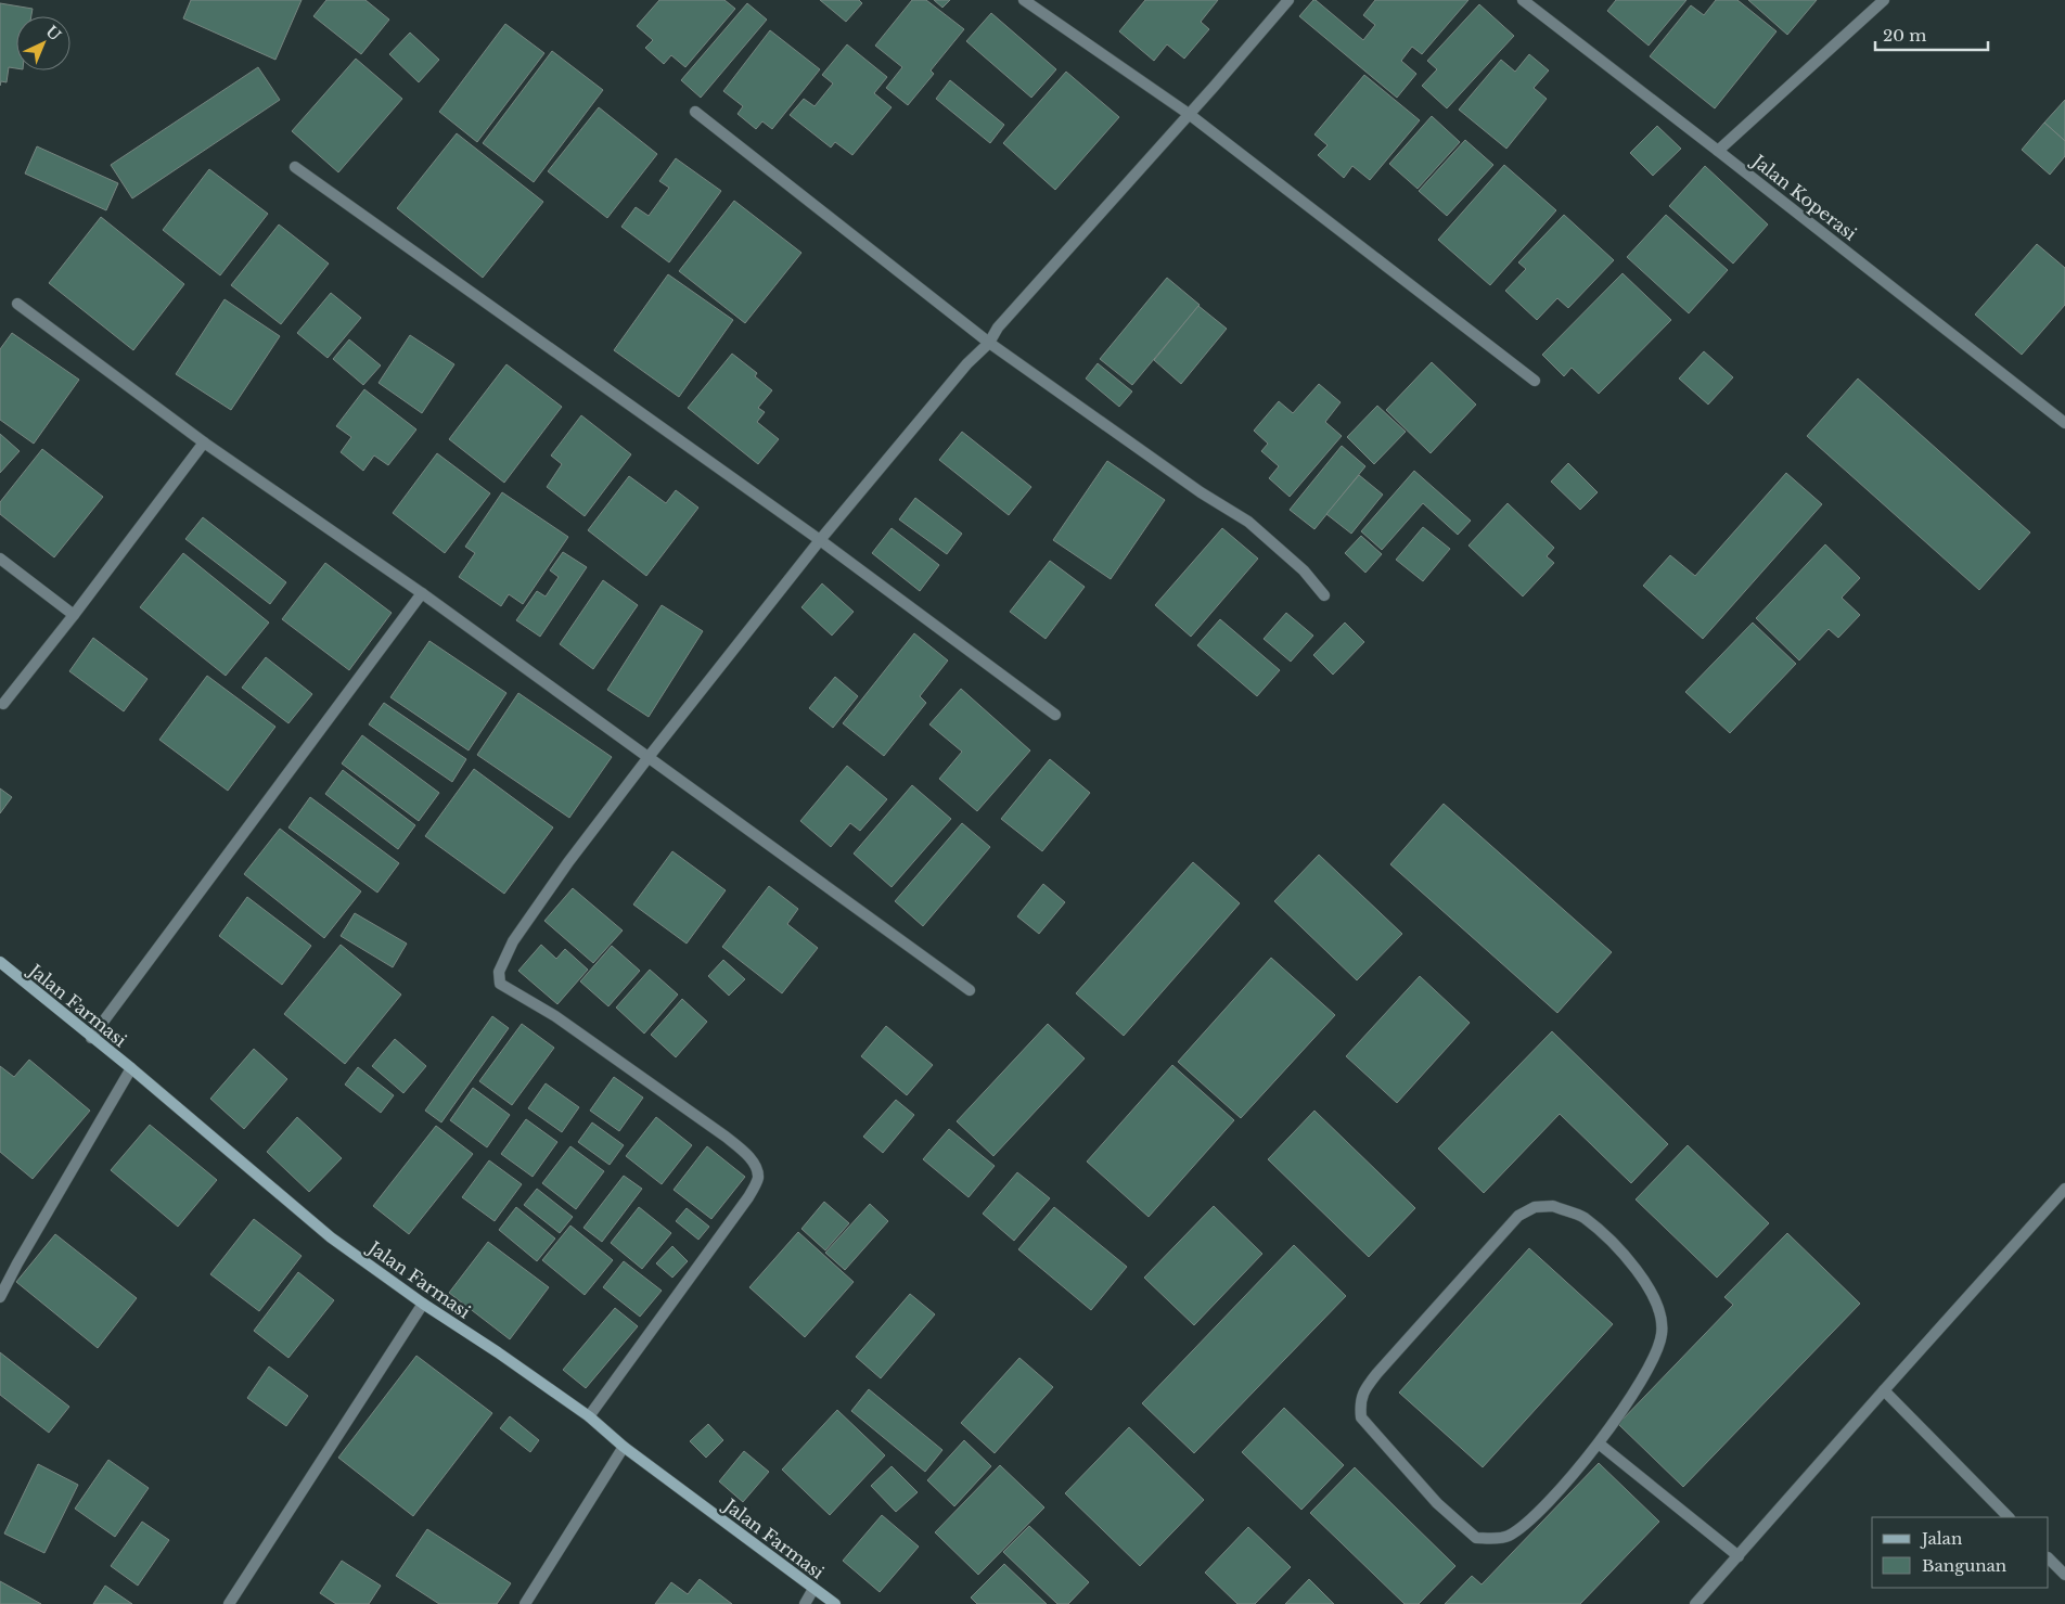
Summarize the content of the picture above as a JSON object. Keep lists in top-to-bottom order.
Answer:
{
  "streets": {
    "street": ["Jalan Koperasi", "Jalan Farmasi"]
  },
  "legend": ["Jalan", "Bangunan"],
  "scale_bar": "20 m",
  "north": "top right"
}
